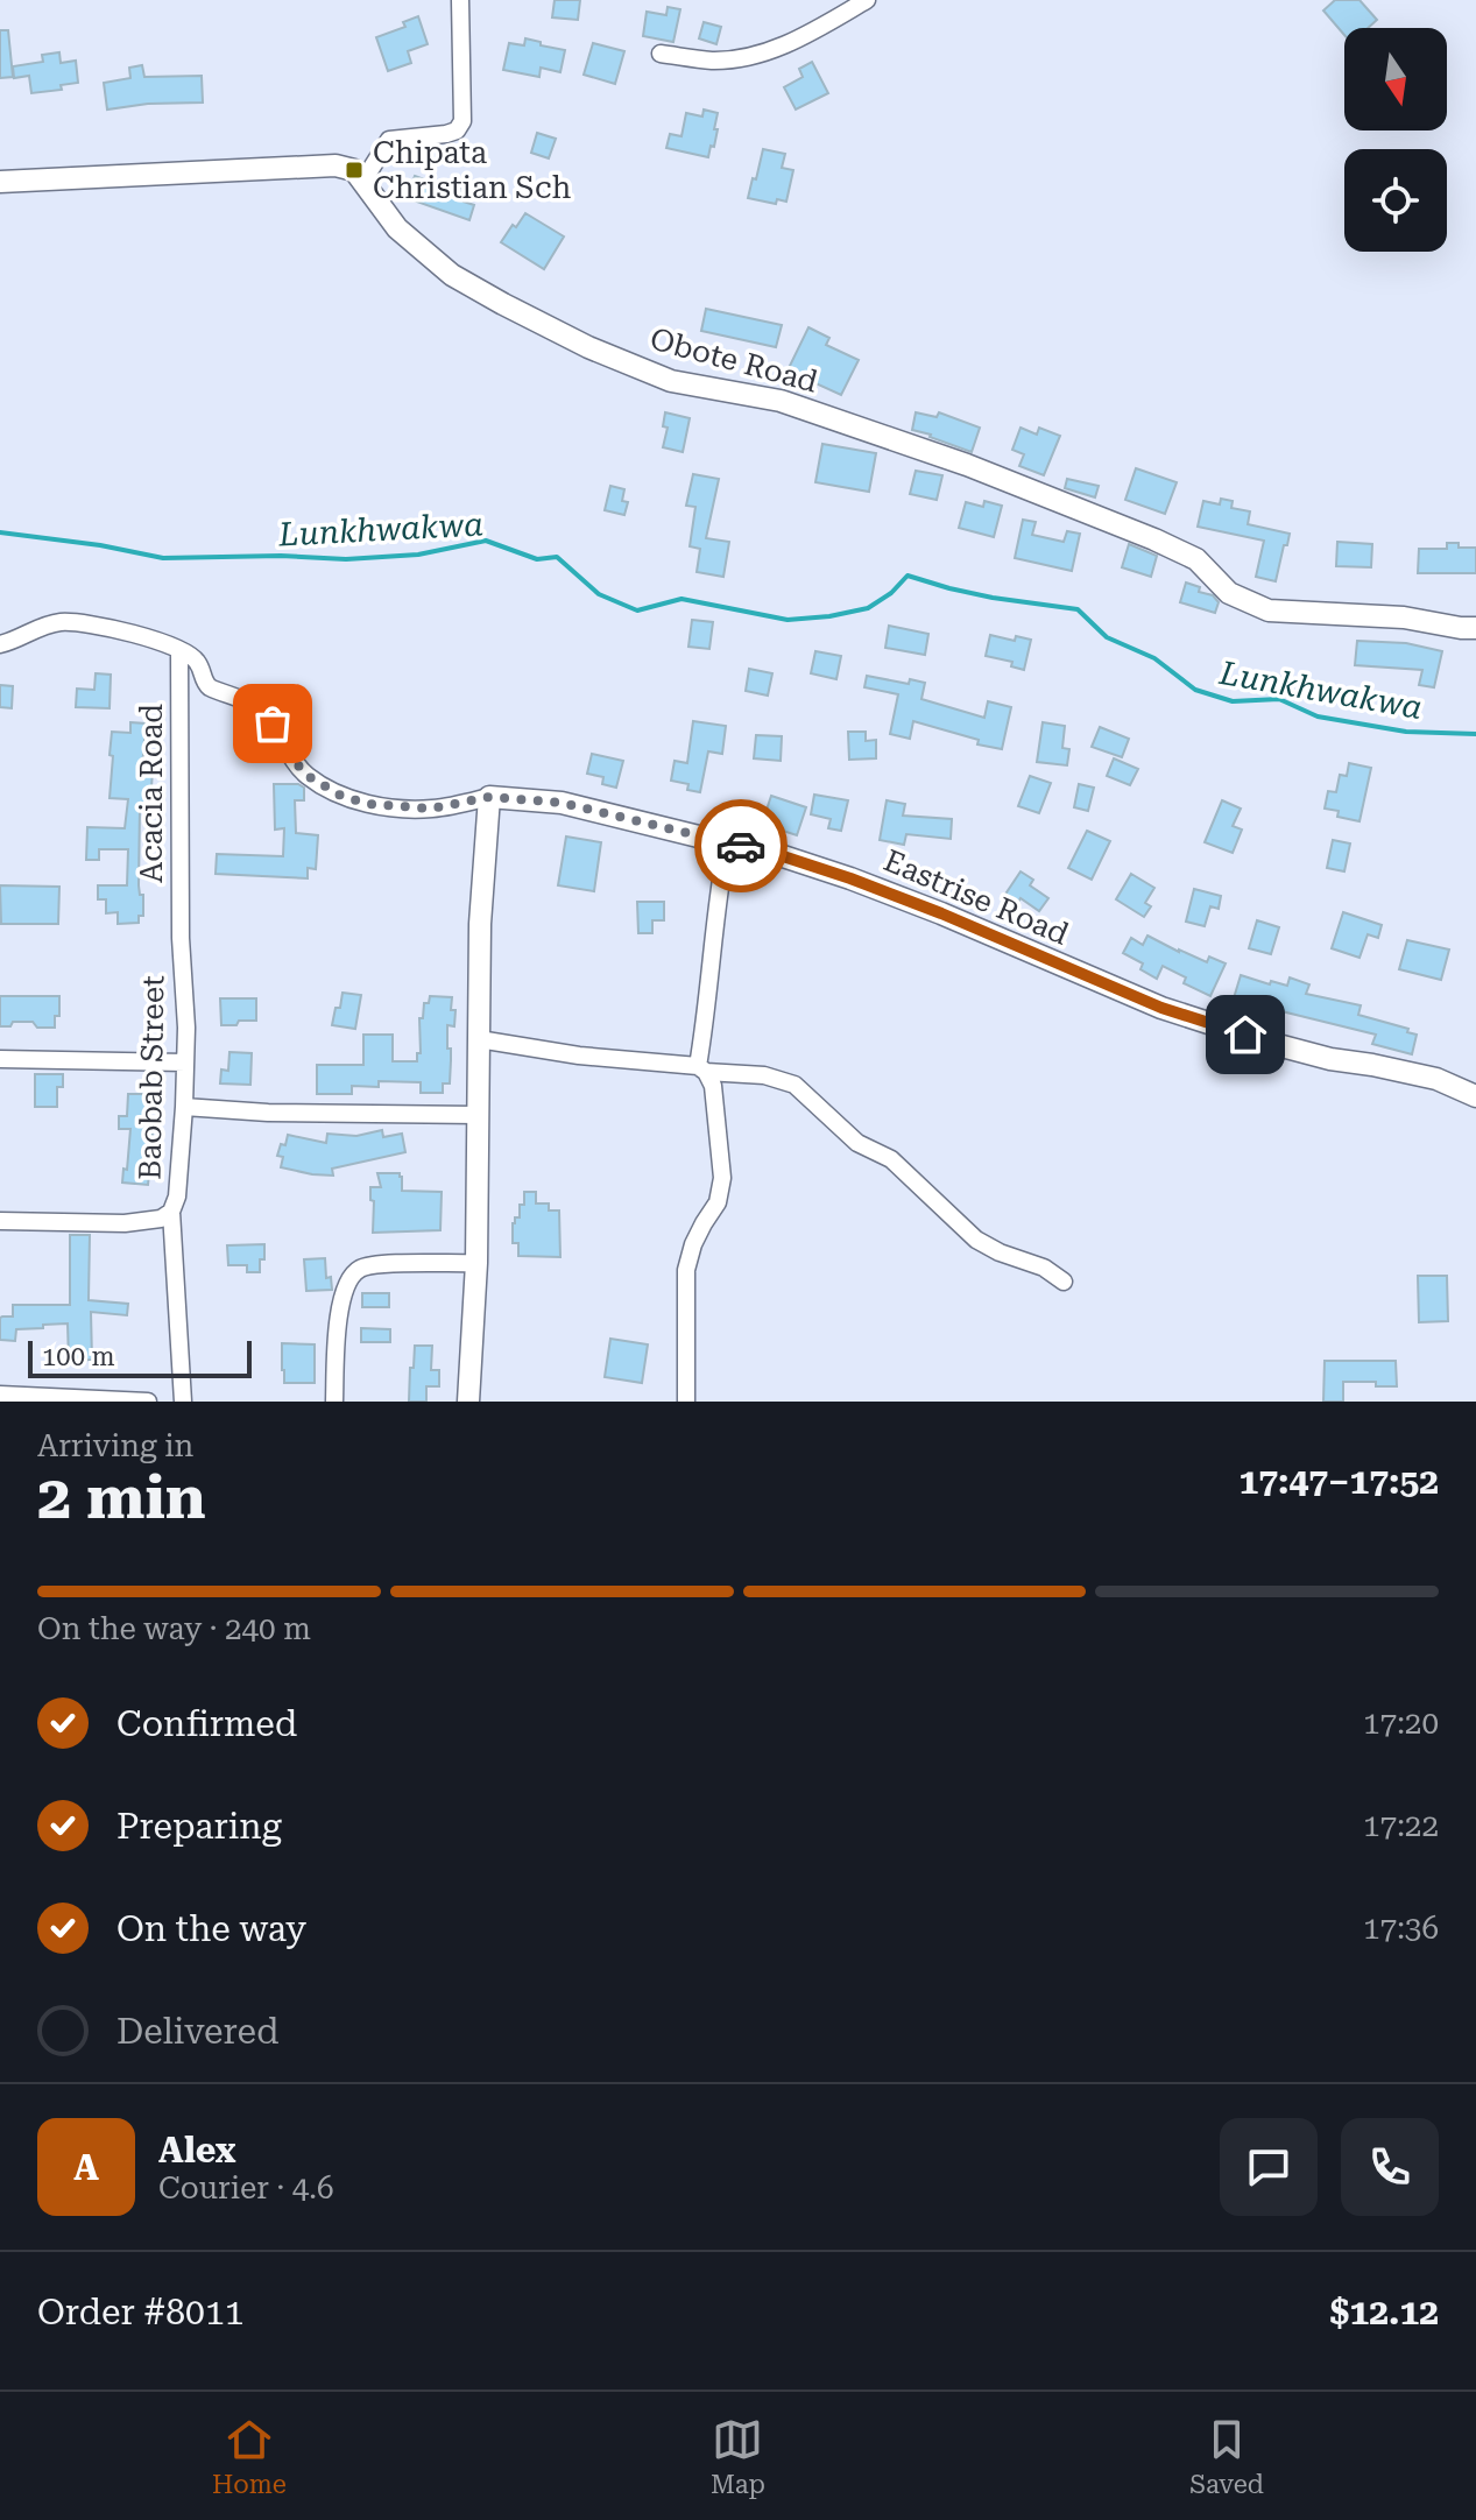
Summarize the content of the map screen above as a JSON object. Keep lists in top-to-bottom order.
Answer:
{
  "streets": {
    "street": [
      "Obote Road",
      "Acacia Road",
      "Eastrise Road",
      "Baobab Street"
    ]
  },
  "crossings": [
    ["Acacia Road", "Baobab Street"]
  ],
  "water": ["Lunkhwakwa"],
  "places": {
    "transit": ["Chipata Christian Sch"]
  },
  "scale_bar": "100 m",
  "north": "bottom",
  "page": {
    "scale": "100 m",
    "heading": ["2 min", "Arriving in", "17:47–17:52"],
    "panel": [
      "Alex",
      "Courier · 4.6",
      "Order #8011",
      "$12.12"
    ],
    "bar": "On the way · 240 m",
    "list": [
      ["Confirmed", "17:20"],
      ["Preparing", "17:22"],
      ["On the way", "17:36"],
      "Delivered"
    ],
    "round": "A",
    "tabs": ["Home", "Map", "Saved"]
  }
}
